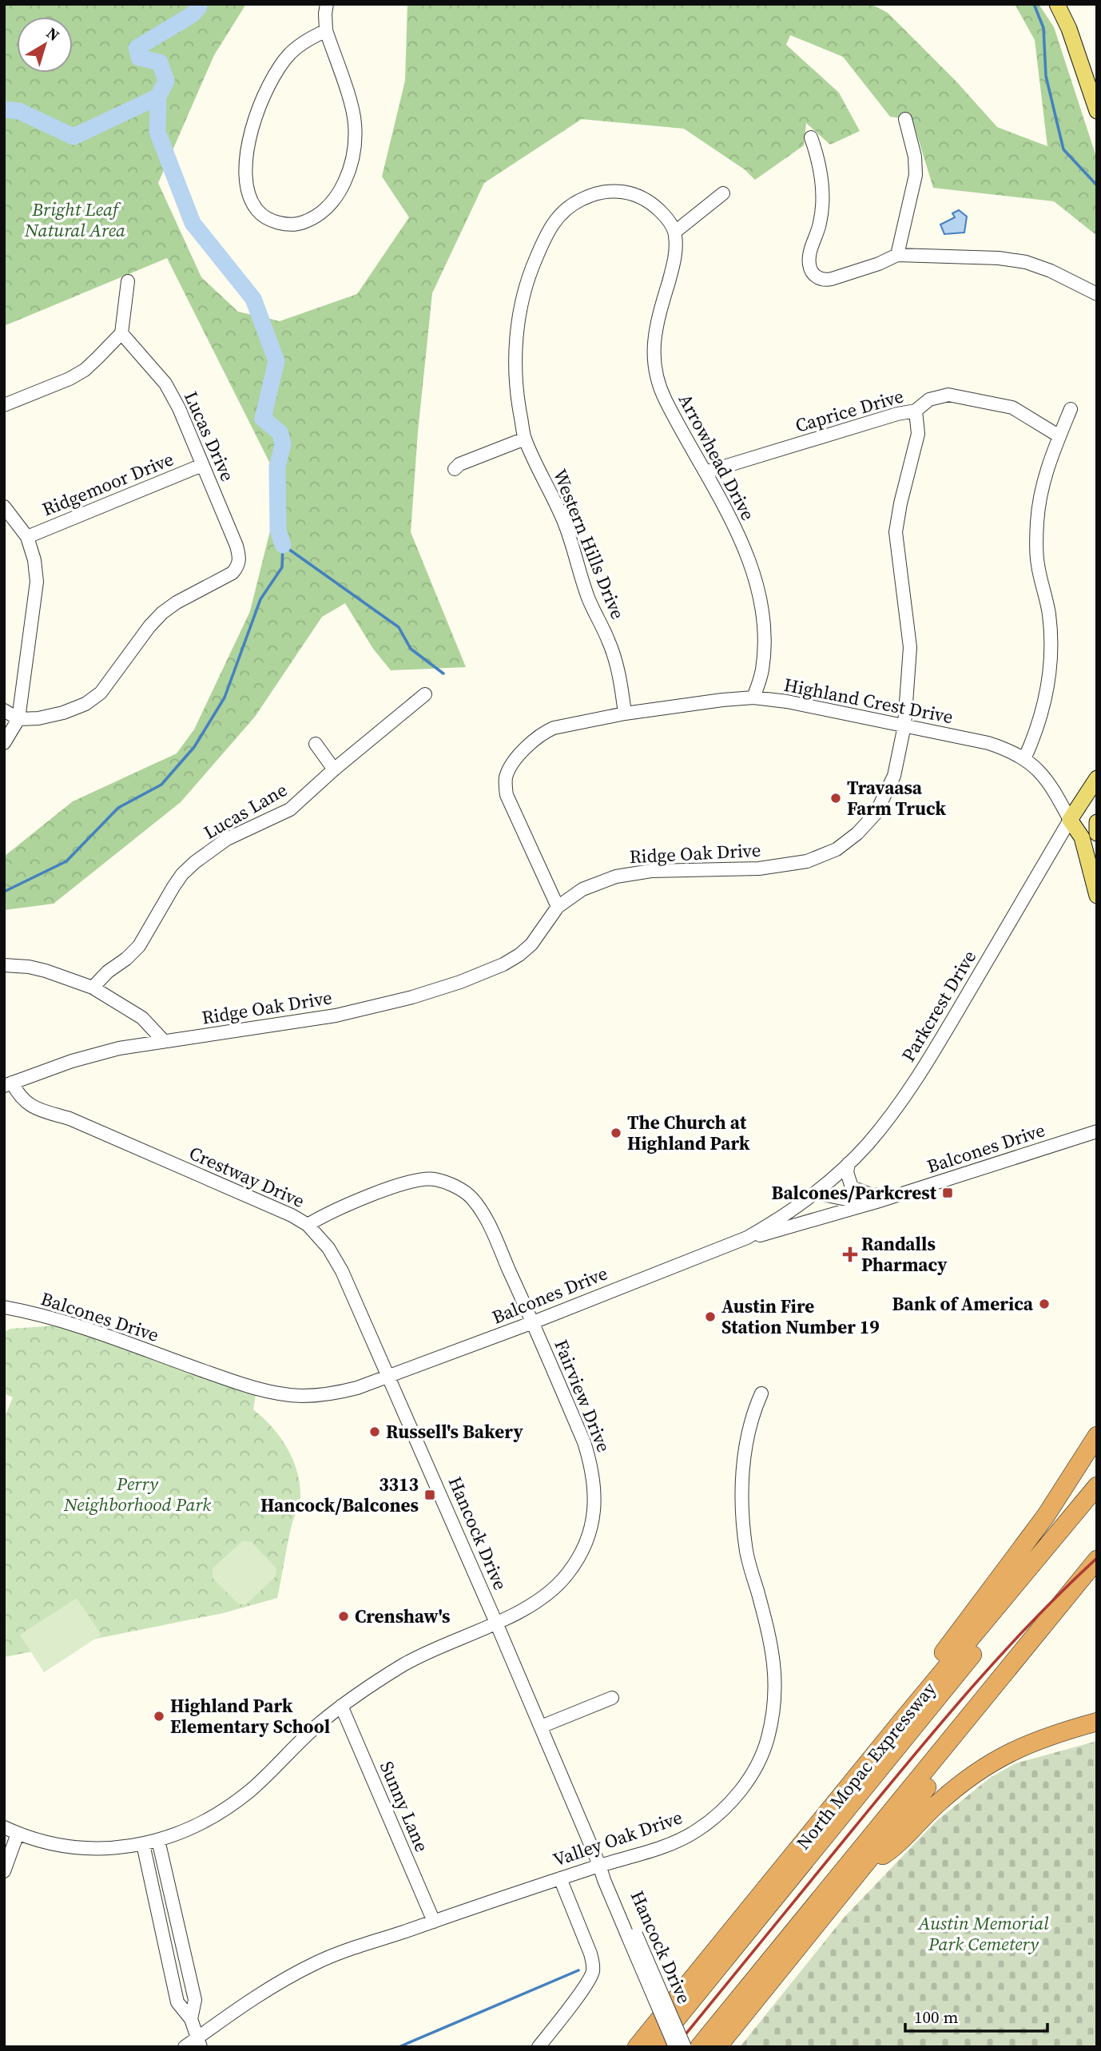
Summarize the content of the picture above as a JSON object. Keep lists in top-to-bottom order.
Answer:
{
  "streets": {
    "highway": ["North Mopac Expressway"],
    "street": [
      "Caprice Drive",
      "Lucas Drive",
      "Arrowhead Drive",
      "Ridgemoor Drive",
      "Western Hills Drive",
      "Highland Crest Drive",
      "Lucas Lane",
      "Ridge Oak Drive",
      "Parkcrest Drive",
      "Balcones Drive",
      "Crestway Drive",
      "Fairview Drive",
      "Hancock Drive",
      "Sunny Lane",
      "Valley Oak Drive"
    ]
  },
  "crossings": [
    ["Caprice Drive", "Arrowhead Drive"],
    ["Caprice Drive", "Ridge Oak Drive"],
    ["Lucas Drive", "Ridgemoor Drive"],
    ["Arrowhead Drive", "Western Hills Drive"],
    ["Arrowhead Drive", "Highland Crest Drive"],
    ["Western Hills Drive", "Highland Crest Drive"],
    ["Highland Crest Drive", "Ridge Oak Drive"],
    ["Highland Crest Drive", "Parkcrest Drive"],
    ["Ridge Oak Drive", "Crestway Drive"],
    ["Parkcrest Drive", "Balcones Drive"],
    ["Balcones Drive", "Crestway Drive"],
    ["Balcones Drive", "Fairview Drive"],
    ["Balcones Drive", "Hancock Drive"],
    ["Crestway Drive", "Fairview Drive"],
    ["Crestway Drive", "Hancock Drive"],
    ["Fairview Drive", "Hancock Drive"],
    ["Fairview Drive", "Sunny Lane"],
    ["Hancock Drive", "Valley Oak Drive"],
    ["Sunny Lane", "Valley Oak Drive"]
  ],
  "parks": ["Bright Leaf Natural Area", "Perry Neighborhood Park", "Austin Memorial Park Cemetery"],
  "places": {
    "other": [
      "Travaasa Farm Truck",
      "The Church at Highland Park",
      "Bank of America",
      "Austin Fire Station Number 19",
      "Russell's Bakery",
      "Crenshaw's",
      "Highland Park Elementary School"
    ],
    "transit": ["Balcones/Parkcrest", "3313 Hancock/Balcones"],
    "health": ["Randalls Pharmacy"]
  },
  "scale_bar": "100 m",
  "north": "top right"
}
